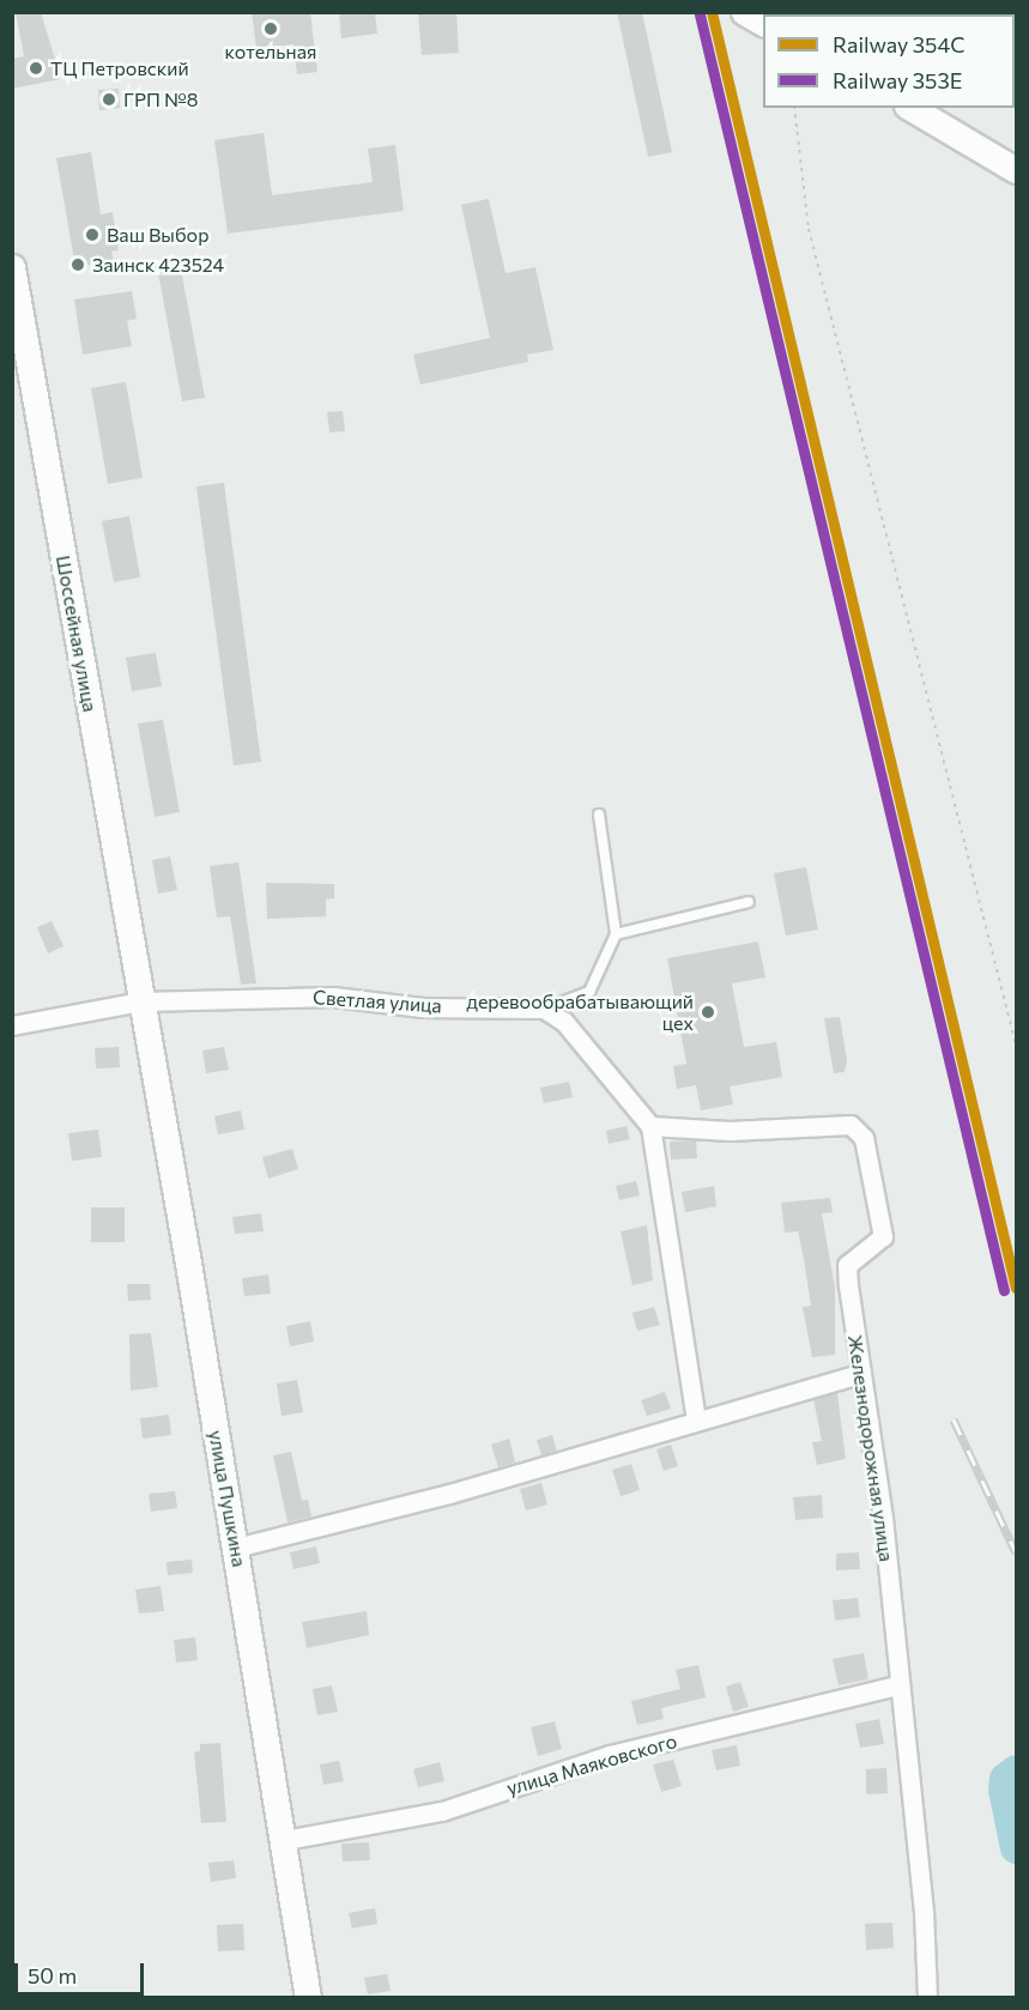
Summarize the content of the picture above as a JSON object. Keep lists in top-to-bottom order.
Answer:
{
  "streets": {
    "main road": ["Шоссейная улица", "улица Пушкина"],
    "street": ["Светлая улица", "Железнодорожная улица", "улица Маяковского"]
  },
  "crossings": [
    ["Шоссейная улица", "Светлая улица"],
    ["Шоссейная улица", "улица Пушкина"],
    ["Светлая улица", "улица Пушкина"],
    ["Железнодорожная улица", "улица Маяковского"],
    ["улица Пушкина", "улица Маяковского"]
  ],
  "places": [
    "котельная",
    "ТЦ Петровский",
    "ГРП №8",
    "Ваш Выбор",
    "Заинск 423524",
    "деревообрабатывающий цех"
  ],
  "lines": ["rail line 354С", "rail line 353Е"],
  "legend": ["Railway 354С", "Railway 353Е"],
  "scale_bar": "50 m"
}
